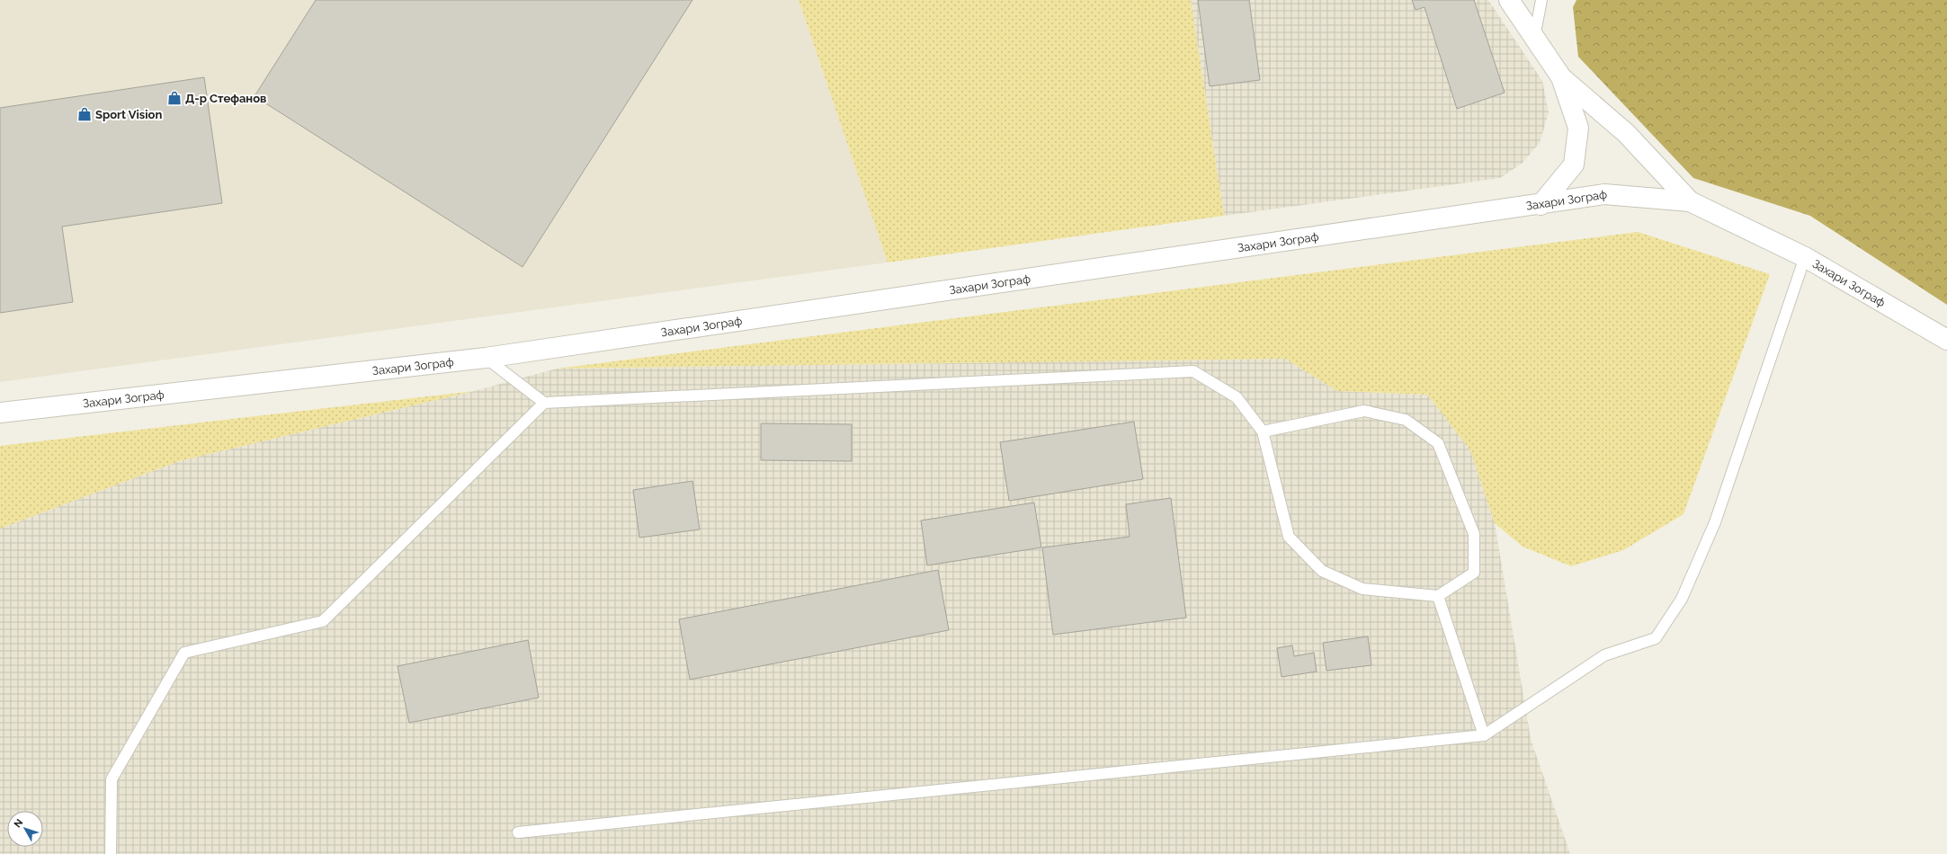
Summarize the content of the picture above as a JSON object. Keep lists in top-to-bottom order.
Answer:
{
  "streets": {
    "street": ["Захари Зограф"]
  },
  "places": {
    "shop": ["Д-р Стефанов", "Sport Vision"]
  },
  "north": "top left"
}
